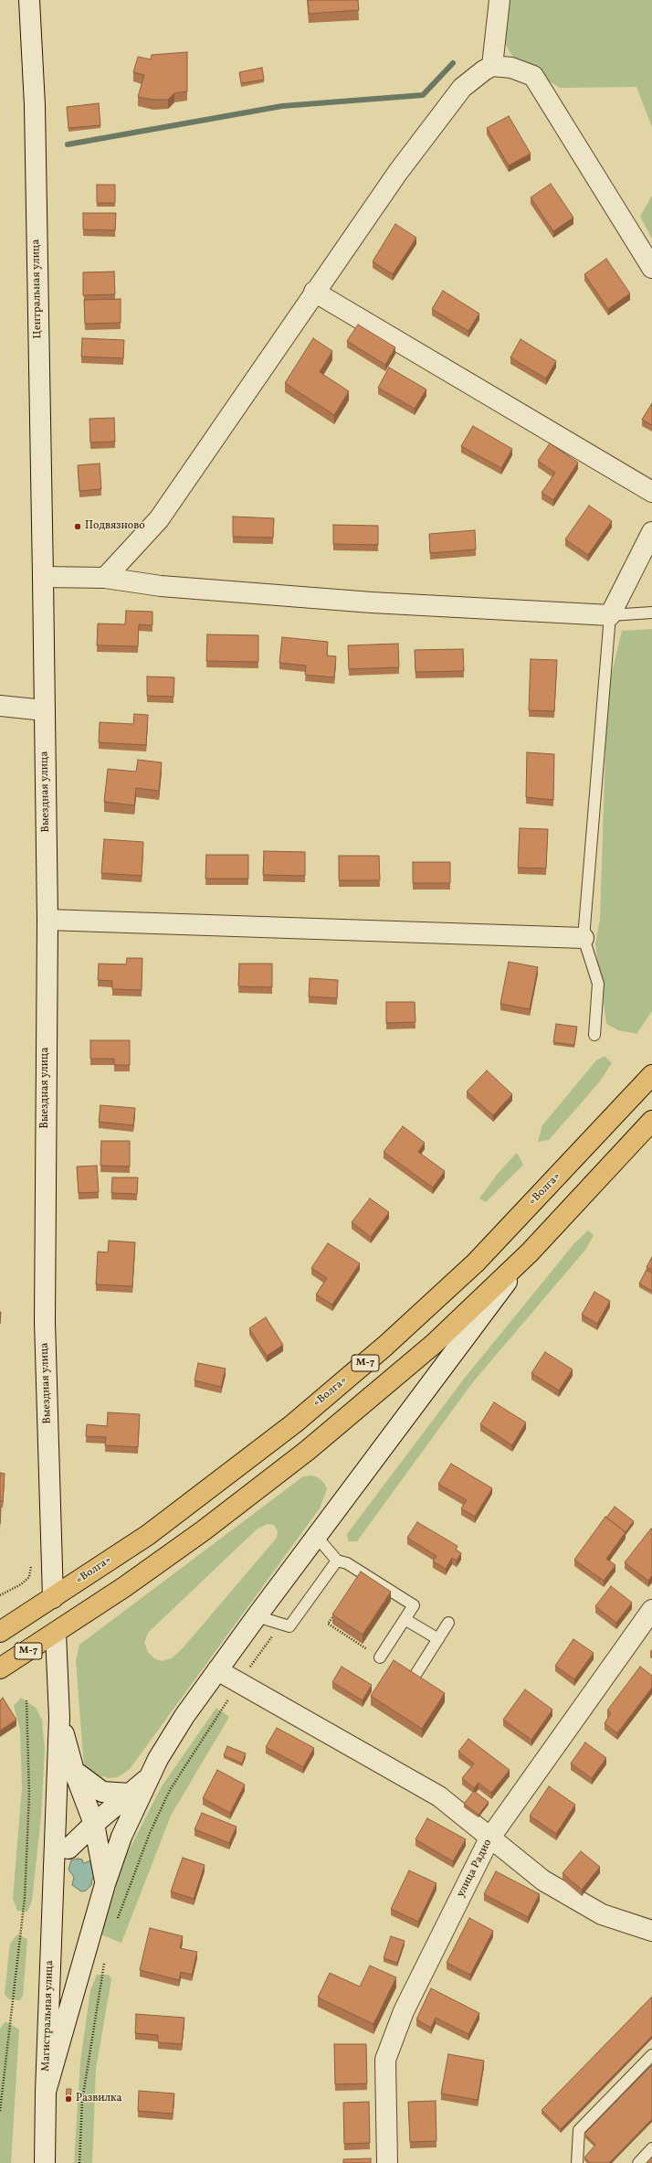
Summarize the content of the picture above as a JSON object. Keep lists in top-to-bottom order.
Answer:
{
  "streets": {
    "highway": ["«Волга»", "М-7"],
    "street": [
      "Центральная улица",
      "Выездная улица",
      "улица Радио",
      "Магистральная улица"
    ]
  },
  "crossings": [
    ["Центральная улица", "Выездная улица"],
    ["Выездная улица", "«Волга»"]
  ],
  "places": ["Подвязново", "Развилка"]
}
